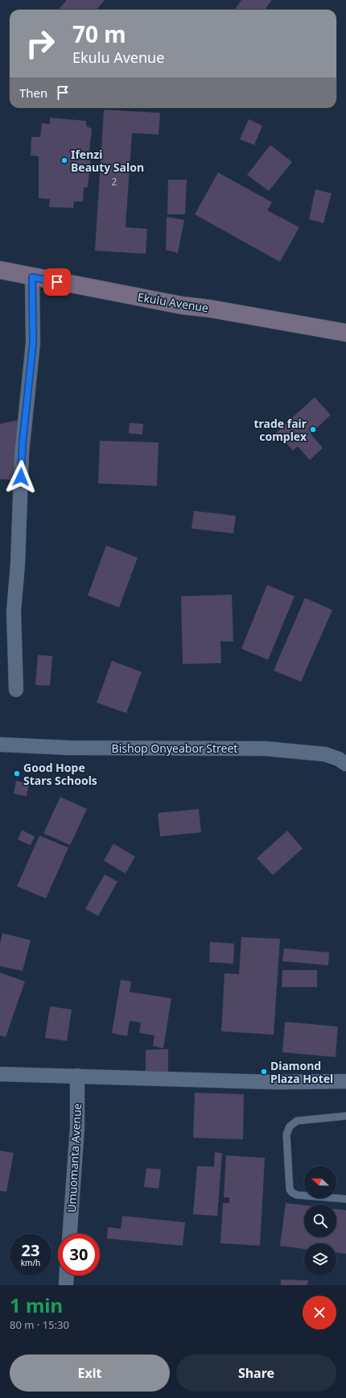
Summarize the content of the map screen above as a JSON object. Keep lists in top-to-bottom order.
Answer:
{
  "streets": {
    "main road": ["Ekulu Avenue"],
    "street": ["Bishop Onyeabor Street", "Umuomanta Avenue"]
  },
  "places": [
    "Ifenzi Beauty Salon",
    "trade fair complex",
    "Good Hope Stars Schools",
    "Diamond Plaza Hotel"
  ],
  "house_numbers": ["2"],
  "north": "left",
  "page": {
    "turn": ["70 m", "Ekulu Avenue"],
    "then": "Then",
    "speed": "23 km/h",
    "limit": "30",
    "heading": ["1 min", "80 m · 15:30"],
    "buttons": ["Exit", "Share"]
  }
}
